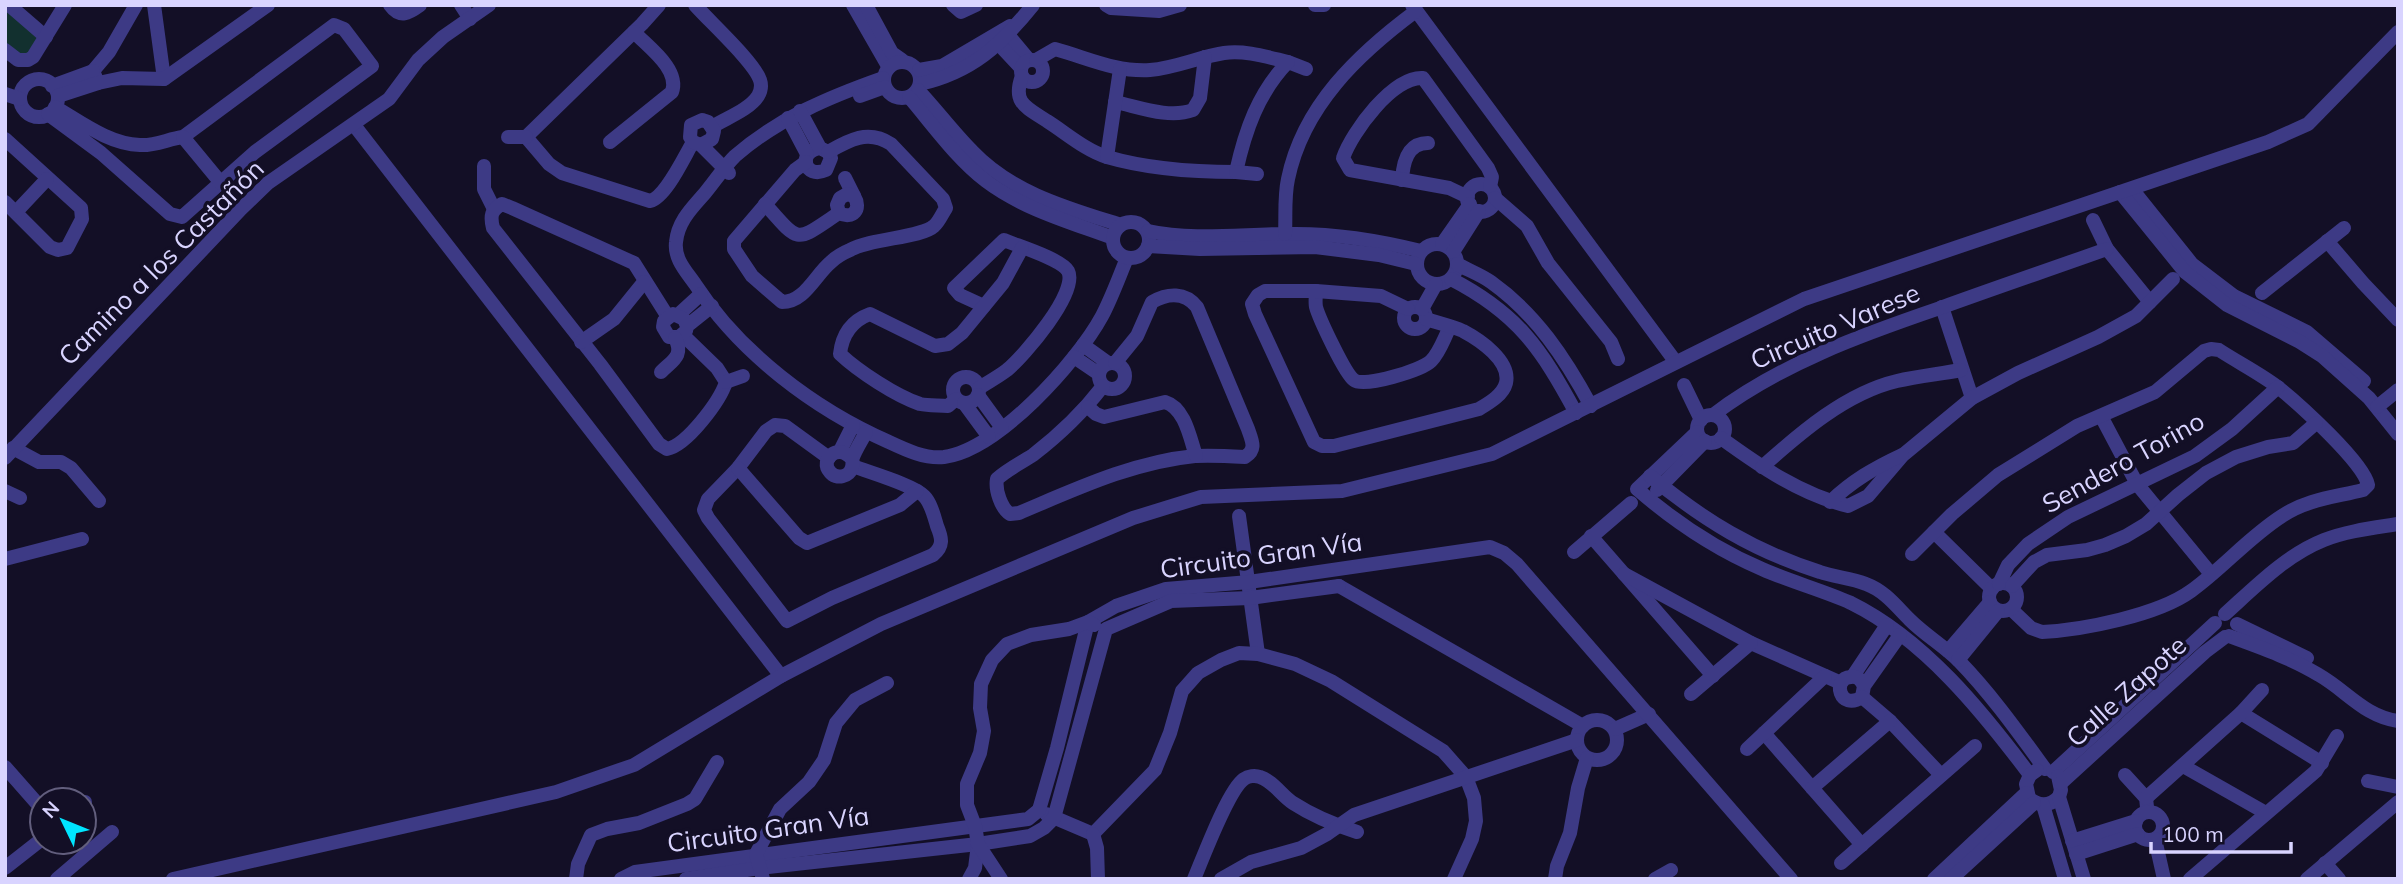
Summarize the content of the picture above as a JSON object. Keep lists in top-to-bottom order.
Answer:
{
  "streets": {
    "street": [
      "Camino a los Castañón",
      "Circuito Varese",
      "Sendero Torino",
      "Circuito Gran Vía",
      "Calle Zapote"
    ]
  },
  "scale_bar": "100 m",
  "north": "top left"
}
